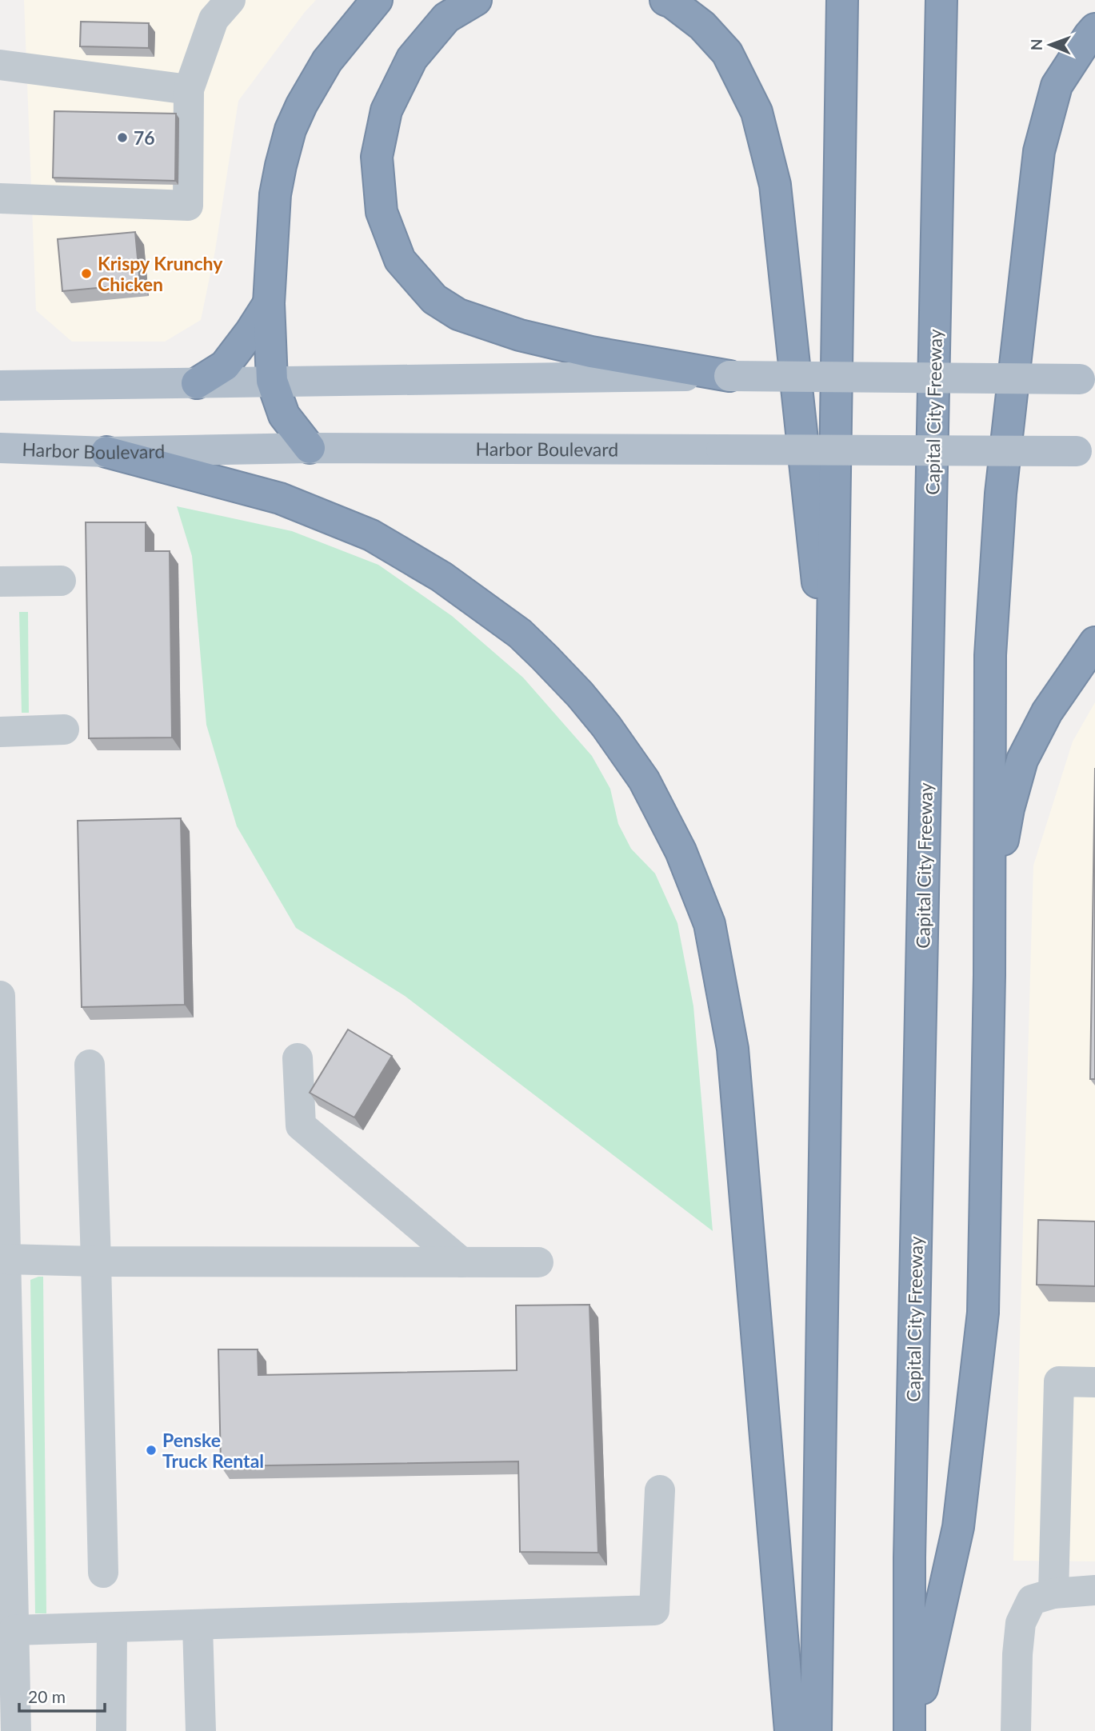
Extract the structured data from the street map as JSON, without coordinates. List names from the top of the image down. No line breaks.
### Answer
{"streets":{"highway":["Capital City Freeway"],"main road":["Harbor Boulevard"]},"places":["76","Krispy Krunchy Chicken","Penske Truck Rental"],"scale_bar":"20 m","north":"left"}
